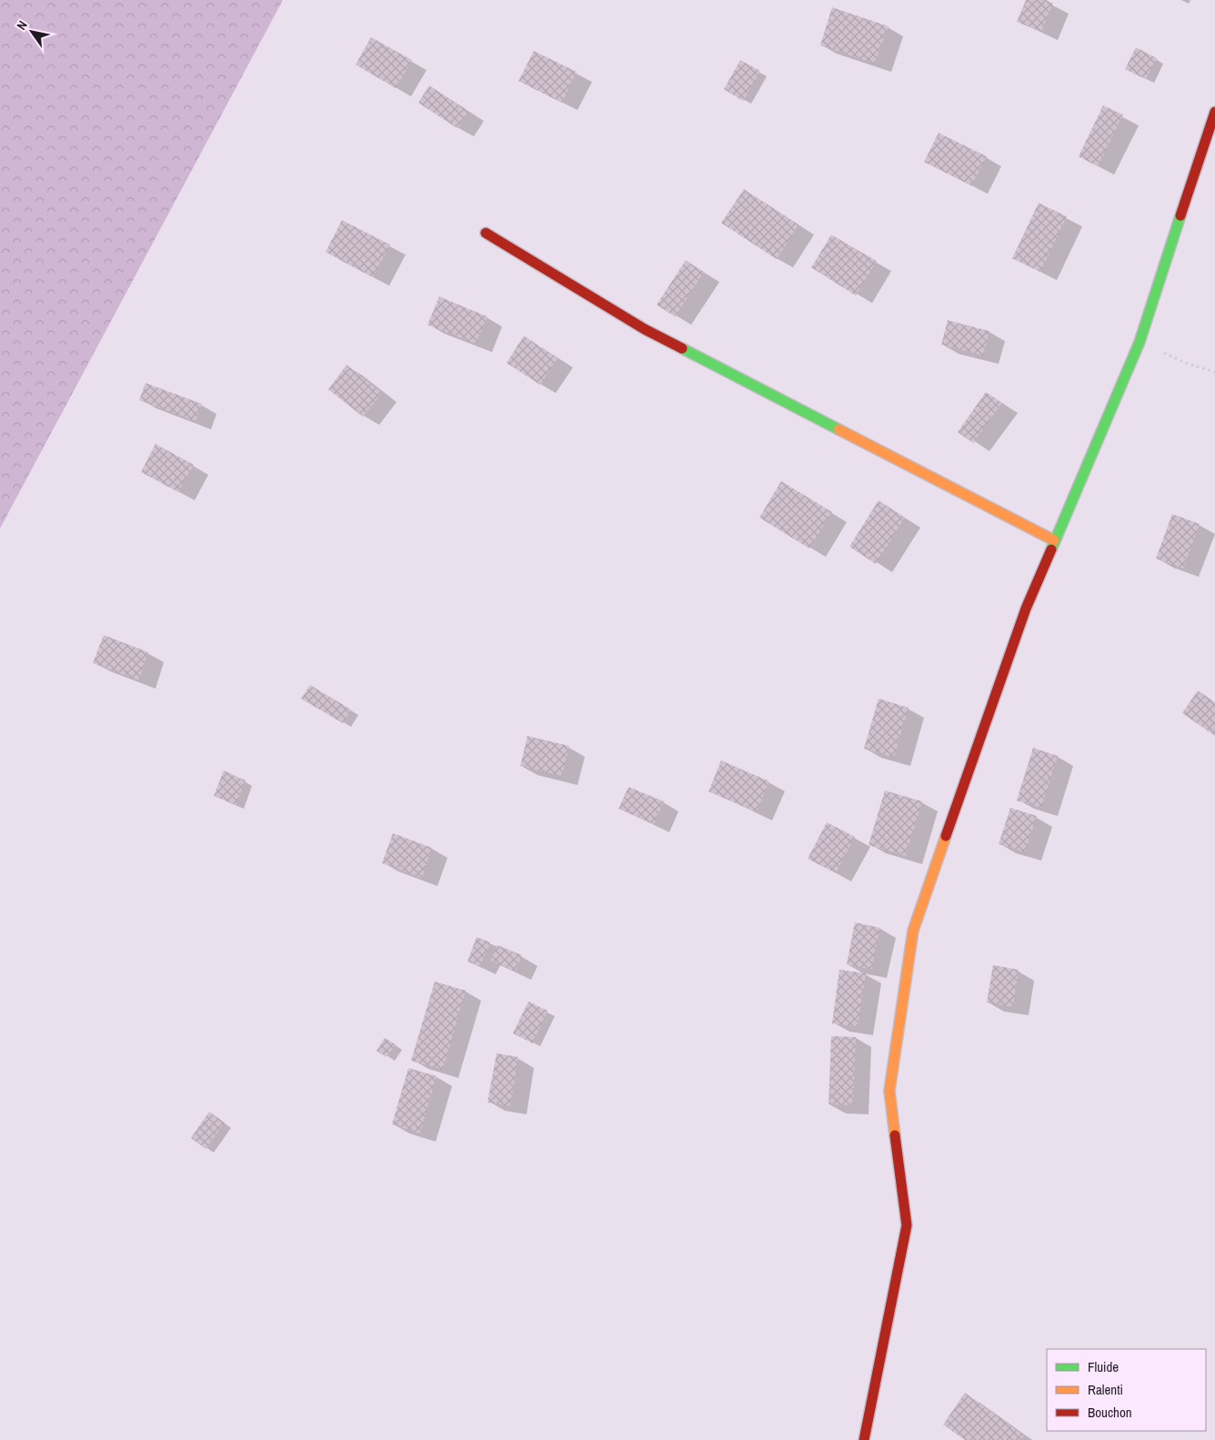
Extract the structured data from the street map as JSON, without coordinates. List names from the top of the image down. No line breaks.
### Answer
{"legend":["Fluide","Ralenti","Bouchon"],"north":"top left"}
